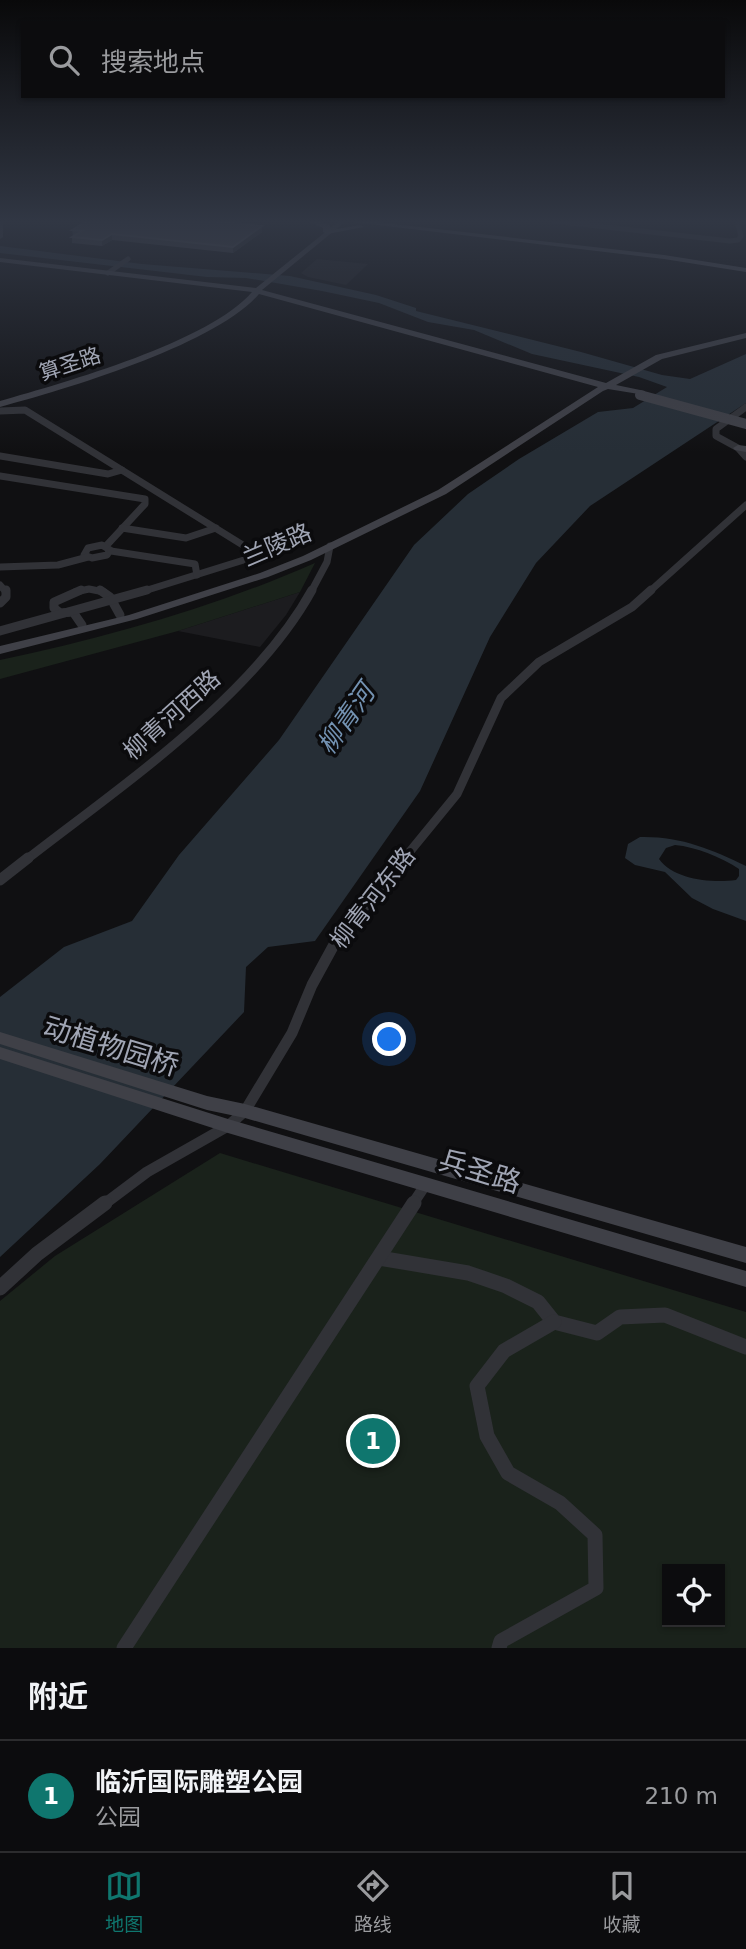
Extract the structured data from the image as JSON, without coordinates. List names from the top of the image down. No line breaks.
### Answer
{"streets":{"main road":["算圣路","兰陵路","动植物园桥","兵圣路"],"street":["柳青河西路","柳青河东路"]},"crossings":[["兰陵路","柳青河西路"],["柳青河东路","兵圣路"],["动植物园桥","兵圣路"]],"water":["柳青河"],"page":{"search":"搜索地点","pins":"1","heading":"附近","list":[{"mark":"1","name":"临沂国际雕塑公园","note":"公园","value":"210 m"}],"nav":["地图","路线","收藏"]}}
